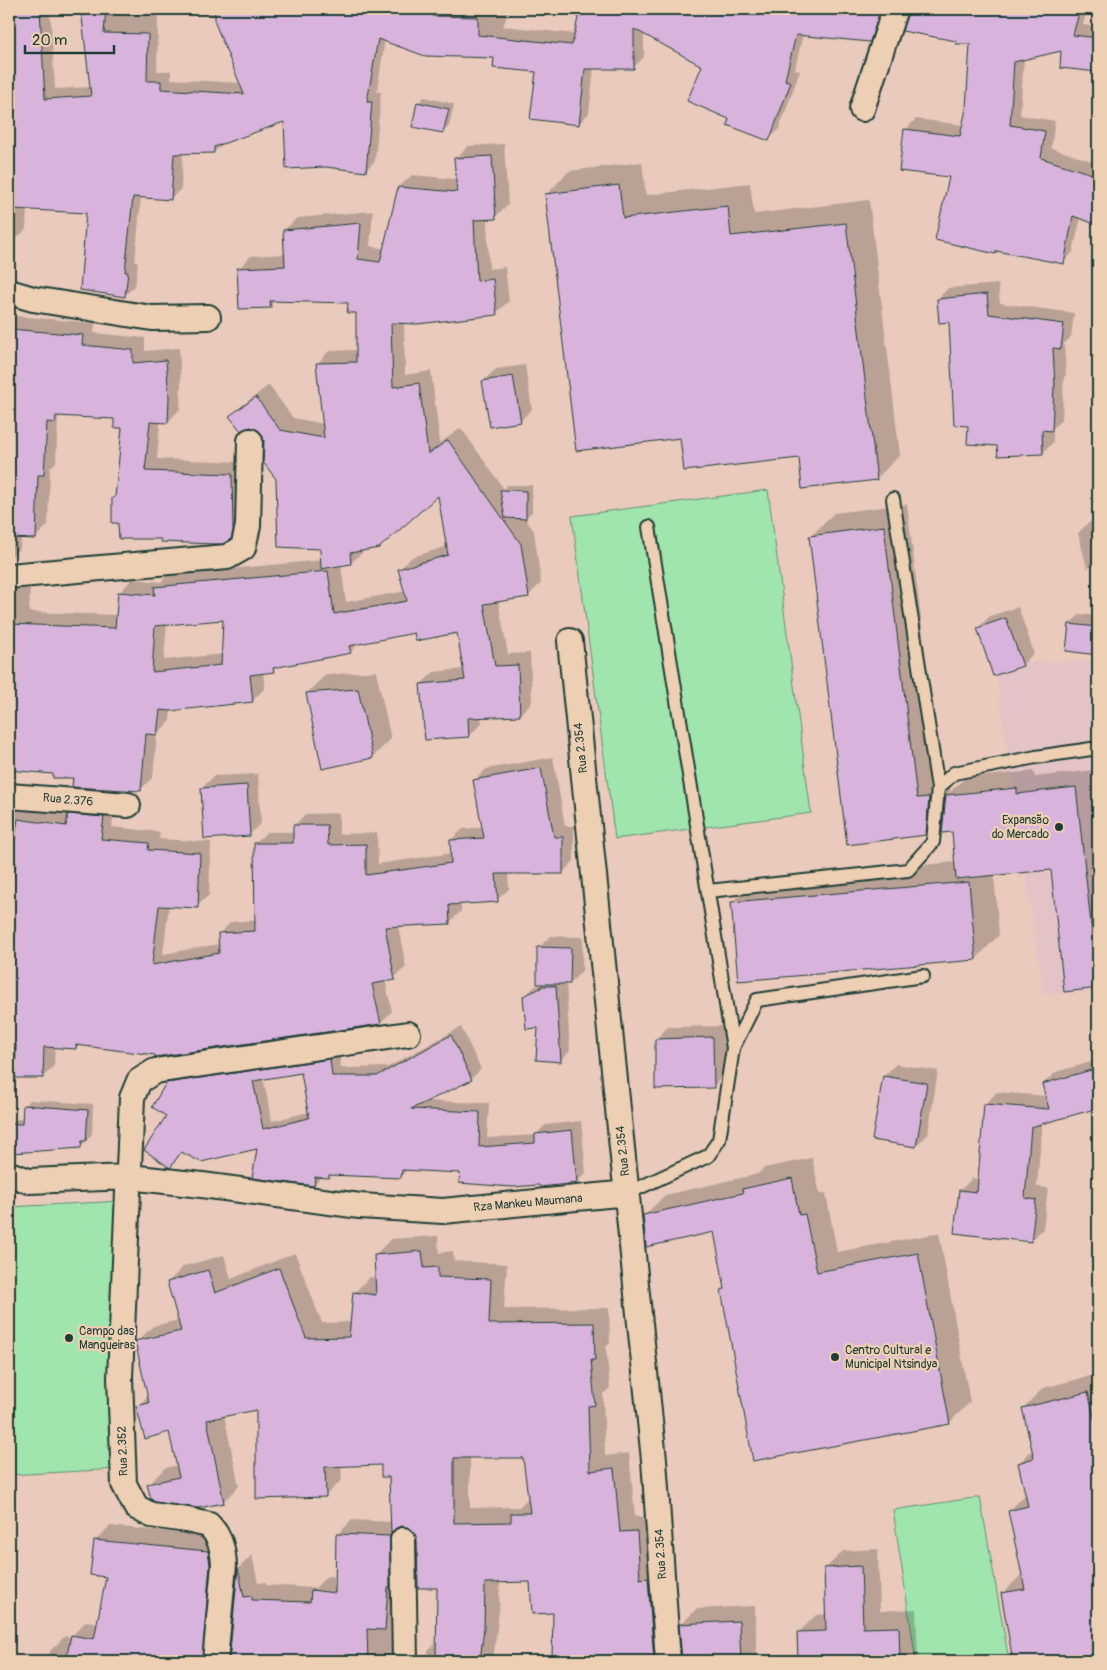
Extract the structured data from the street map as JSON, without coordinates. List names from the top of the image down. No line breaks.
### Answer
{"streets":{"street":["Rua 2.354","Rua 2.376","Rza Mankeu Maumana","Rua 2.352"]},"crossings":[["Rua 2.354","Rza Mankeu Maumana"],["Rza Mankeu Maumana","Rua 2.352"]],"places":["Expansão do Mercado","Campo das Mangueiras","Centro Cultural e Municipal Ntsindya"],"scale_bar":"20 m"}
